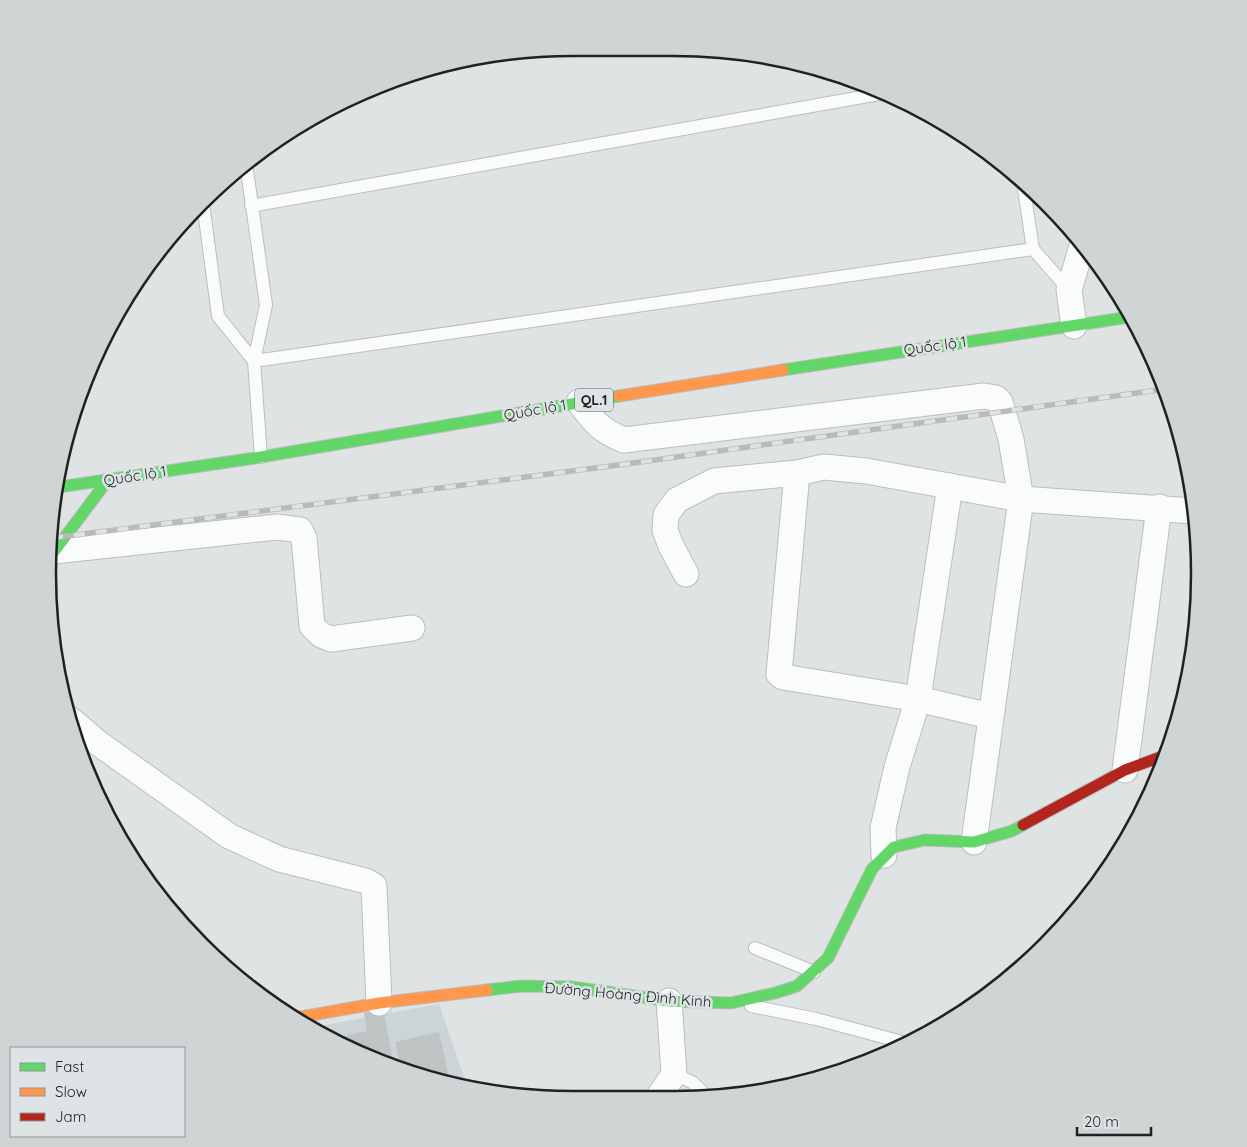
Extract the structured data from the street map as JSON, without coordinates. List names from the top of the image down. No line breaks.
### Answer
{"streets":{"main road":["Quốc lộ 1","QL.1","Đường Hoàng Đình Kinh"]},"legend":["Fast","Slow","Jam"],"scale_bar":"20 m"}
